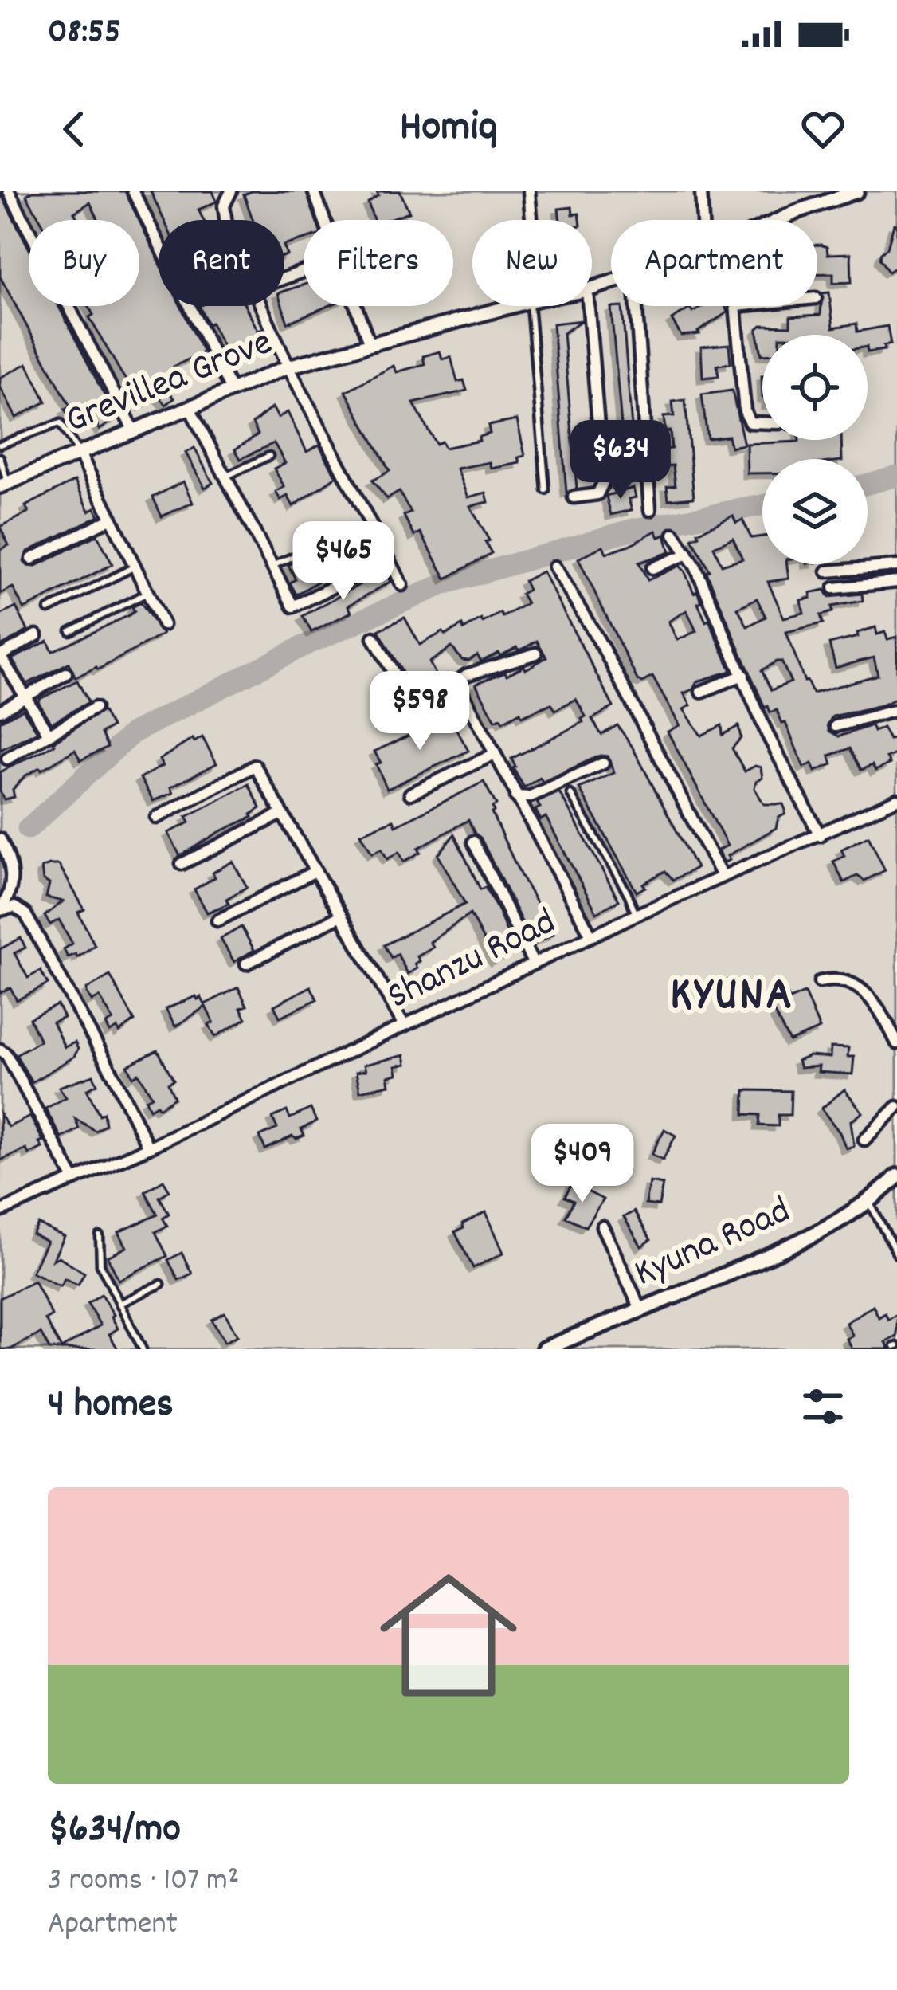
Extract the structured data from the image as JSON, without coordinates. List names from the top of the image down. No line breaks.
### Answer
{"streets":{"main road":["Kyuna Road"],"street":["Grevillea Grove","Shanzu Road"]},"districts":["KYUNA"],"page":{"status":"08:55","header":"Homiq","chip":["Buy","Rent","Filters","New","Apartment"],"price":["$634","$465","$598","$409"],"heading":"4 homes","list":[{"name":"$634/mo","note":"3 rooms · 107 m² · Apartment"}]}}
